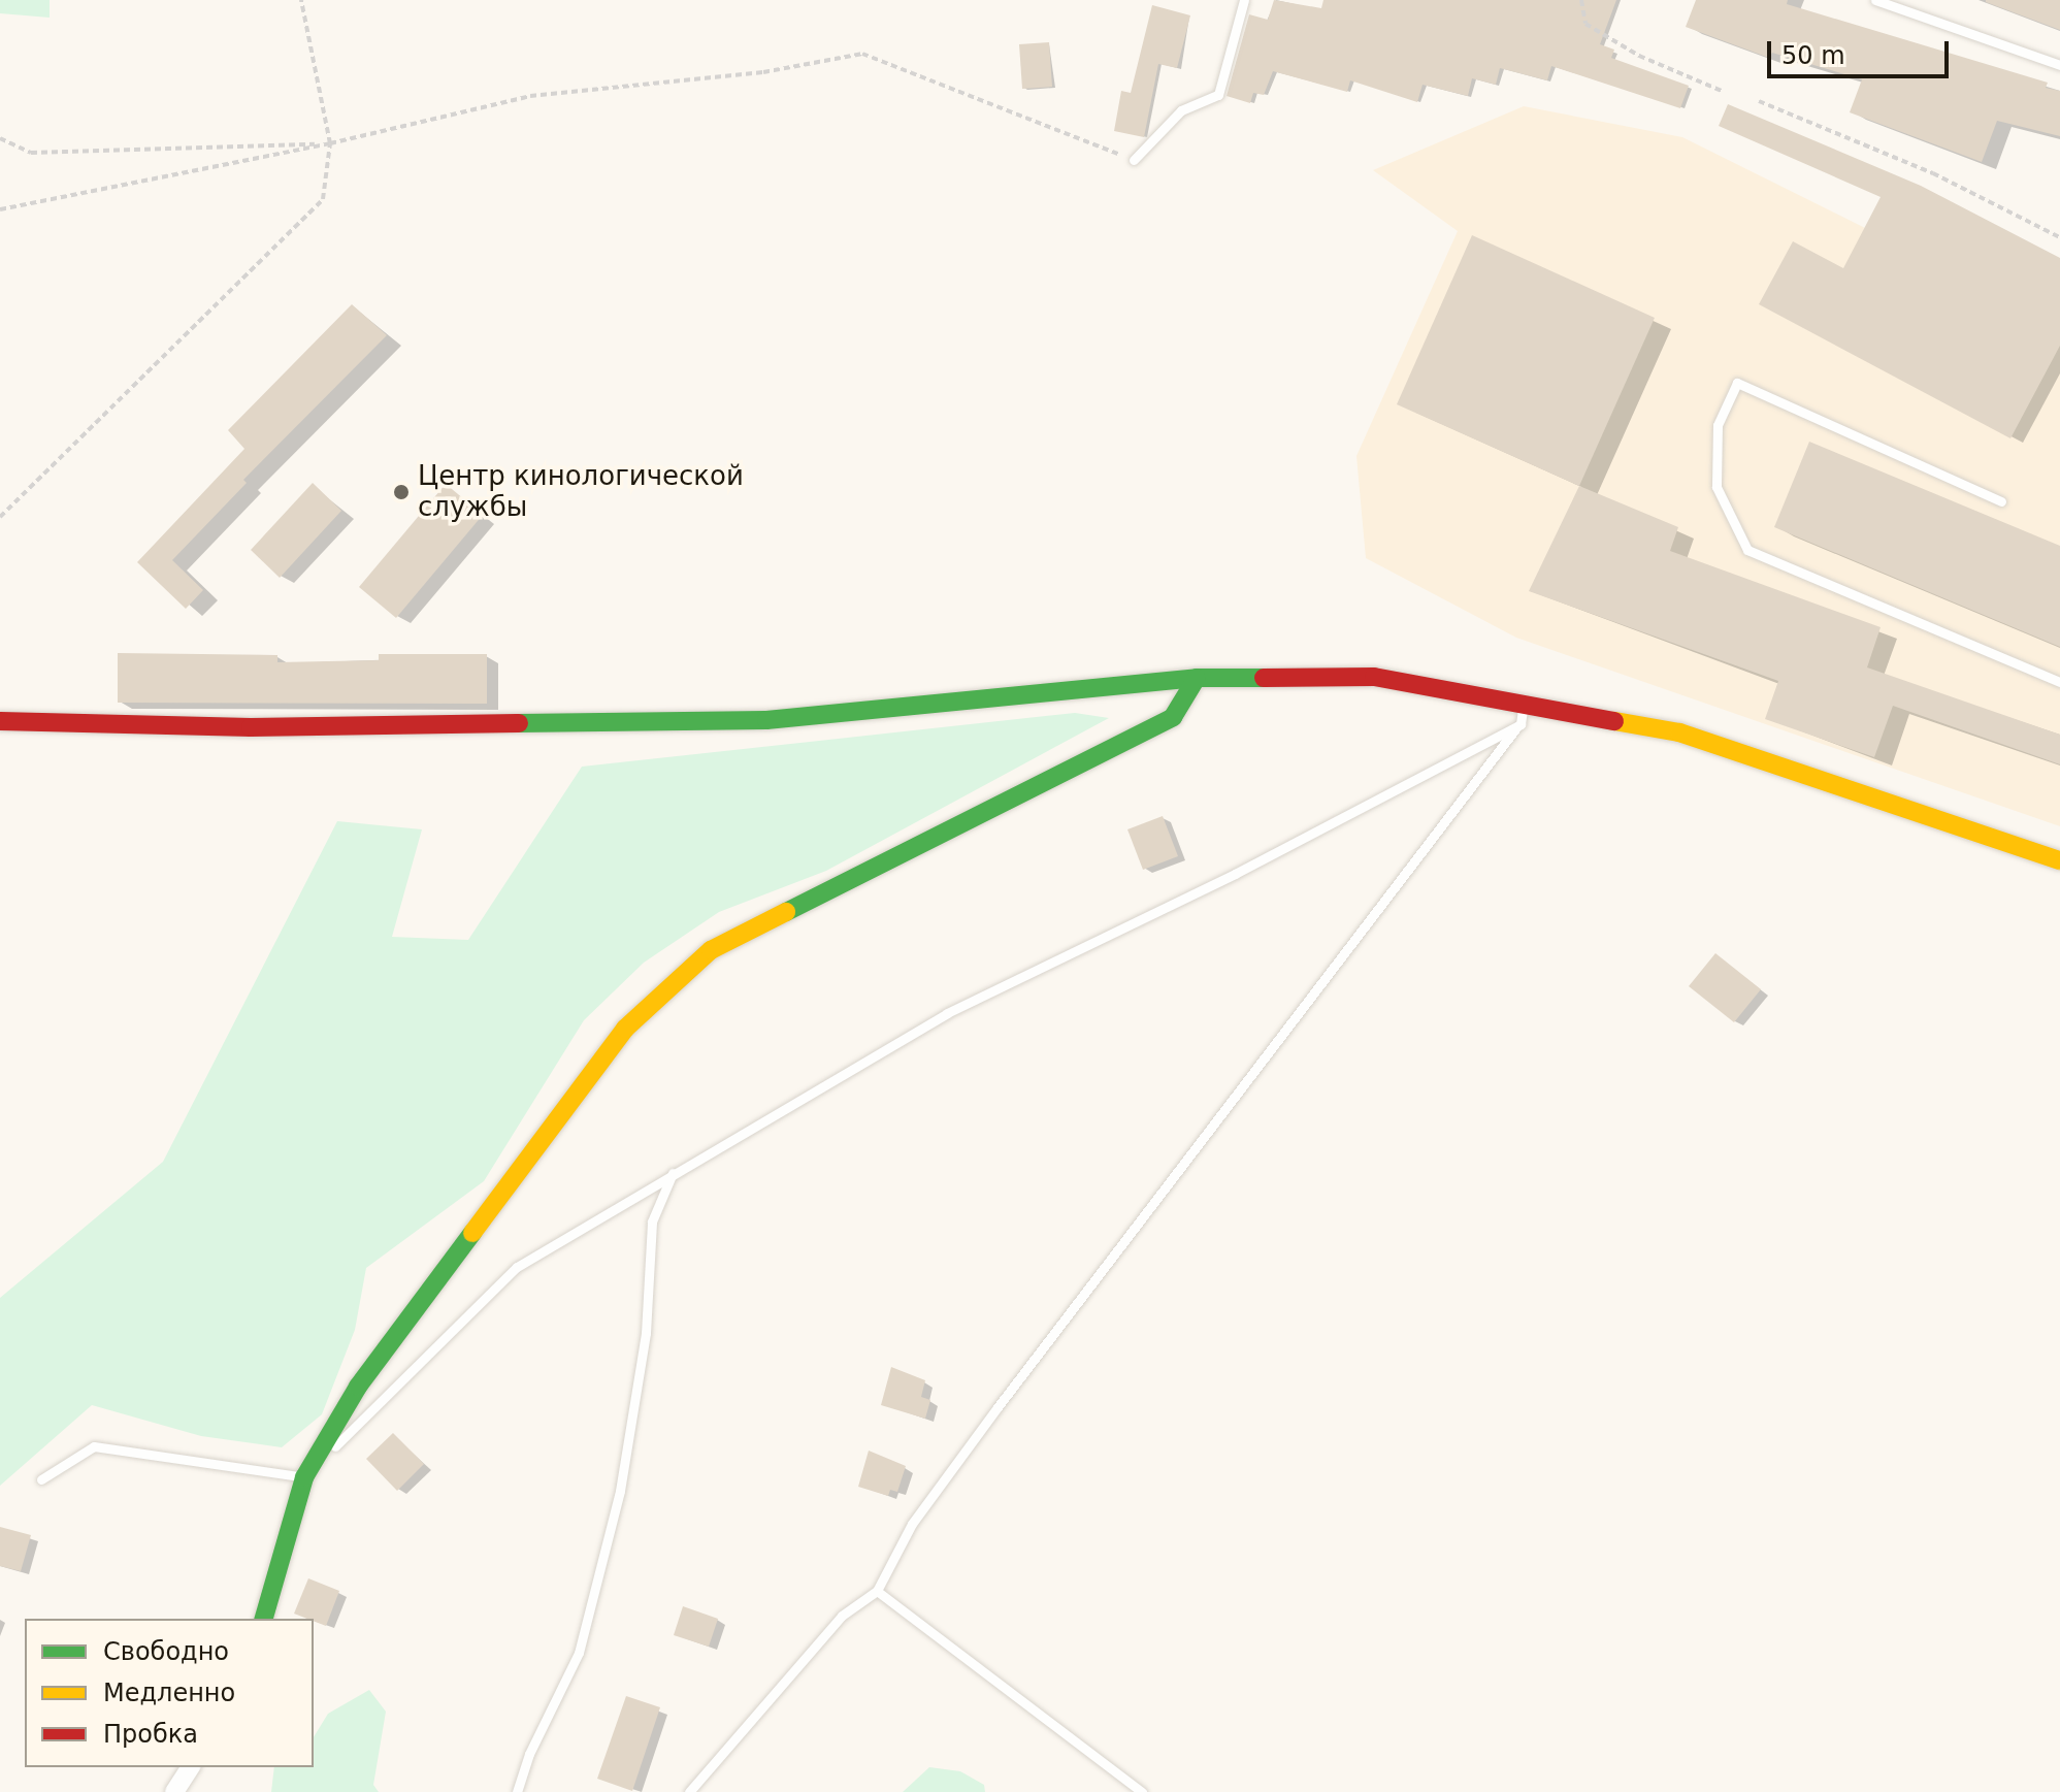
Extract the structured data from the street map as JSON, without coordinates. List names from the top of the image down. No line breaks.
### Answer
{"places":["Центр кинологической службы"],"legend":["Свободно","Медленно","Пробка"],"scale_bar":"50 m"}
